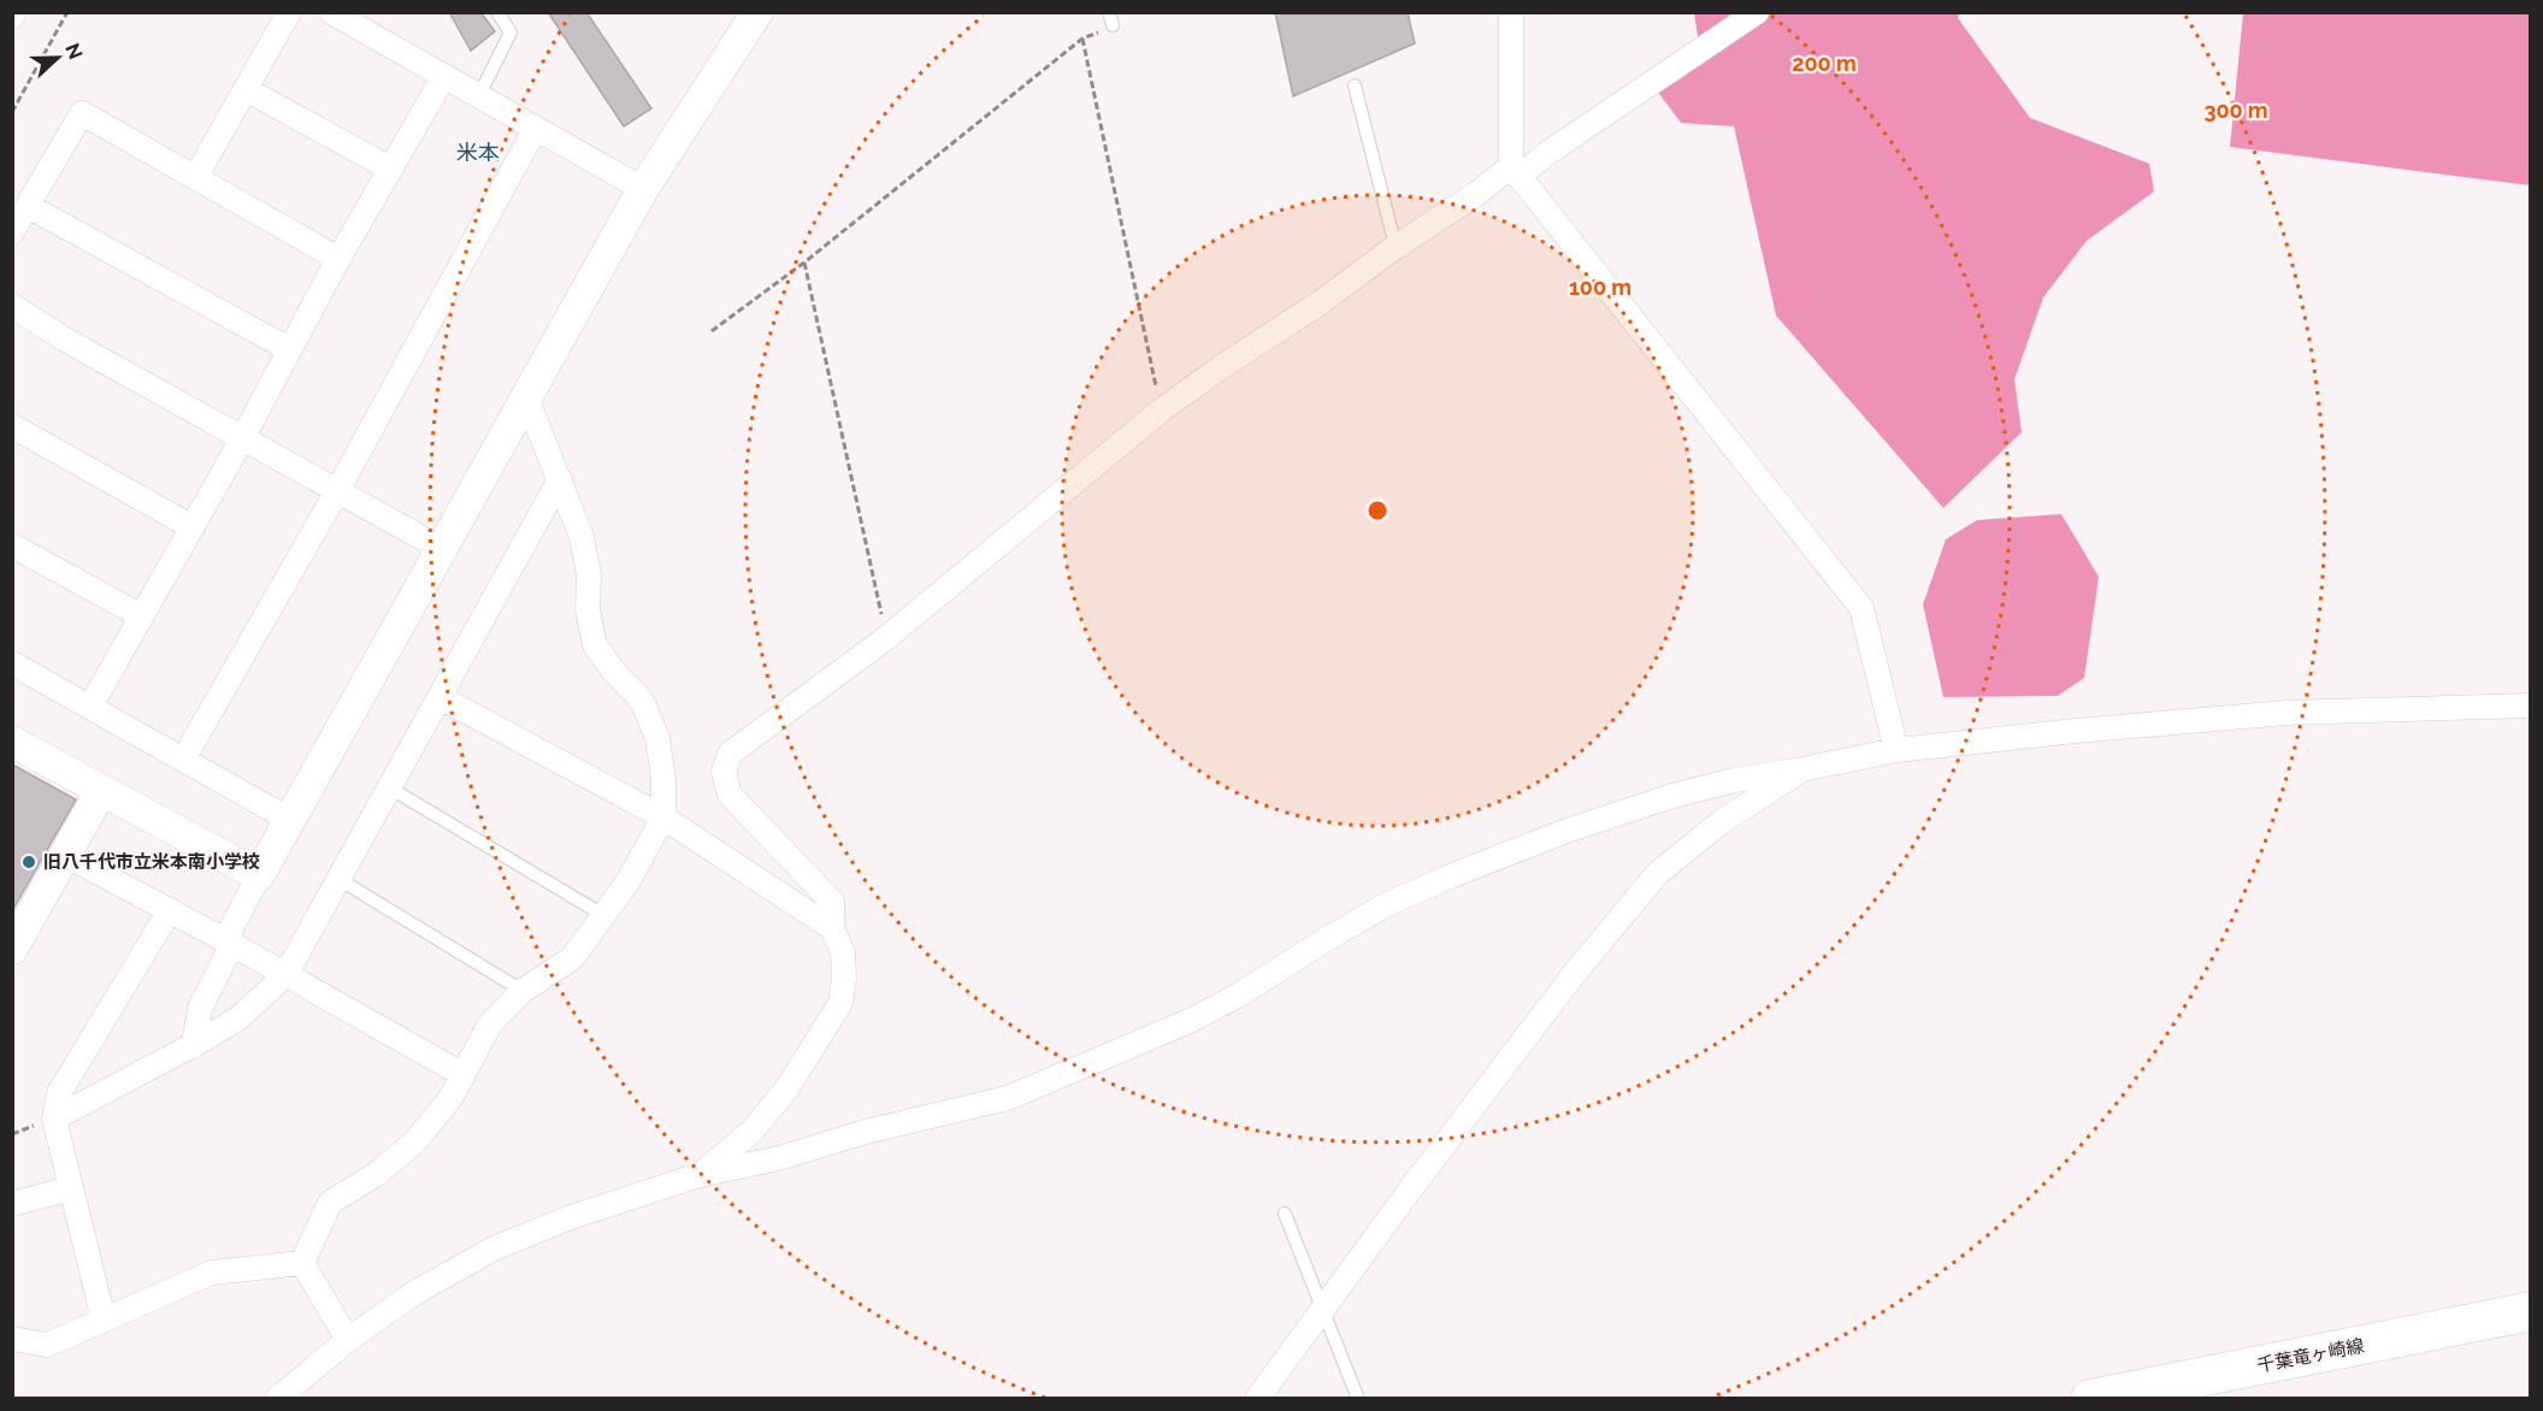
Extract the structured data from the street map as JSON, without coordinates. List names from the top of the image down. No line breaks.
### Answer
{"streets":{"main road":["千葉竜ヶ崎線"]},"districts":["米本"],"places":["旧八千代市立米本南小学校"],"north":"right","rings":["200 m","300 m","100 m"]}
